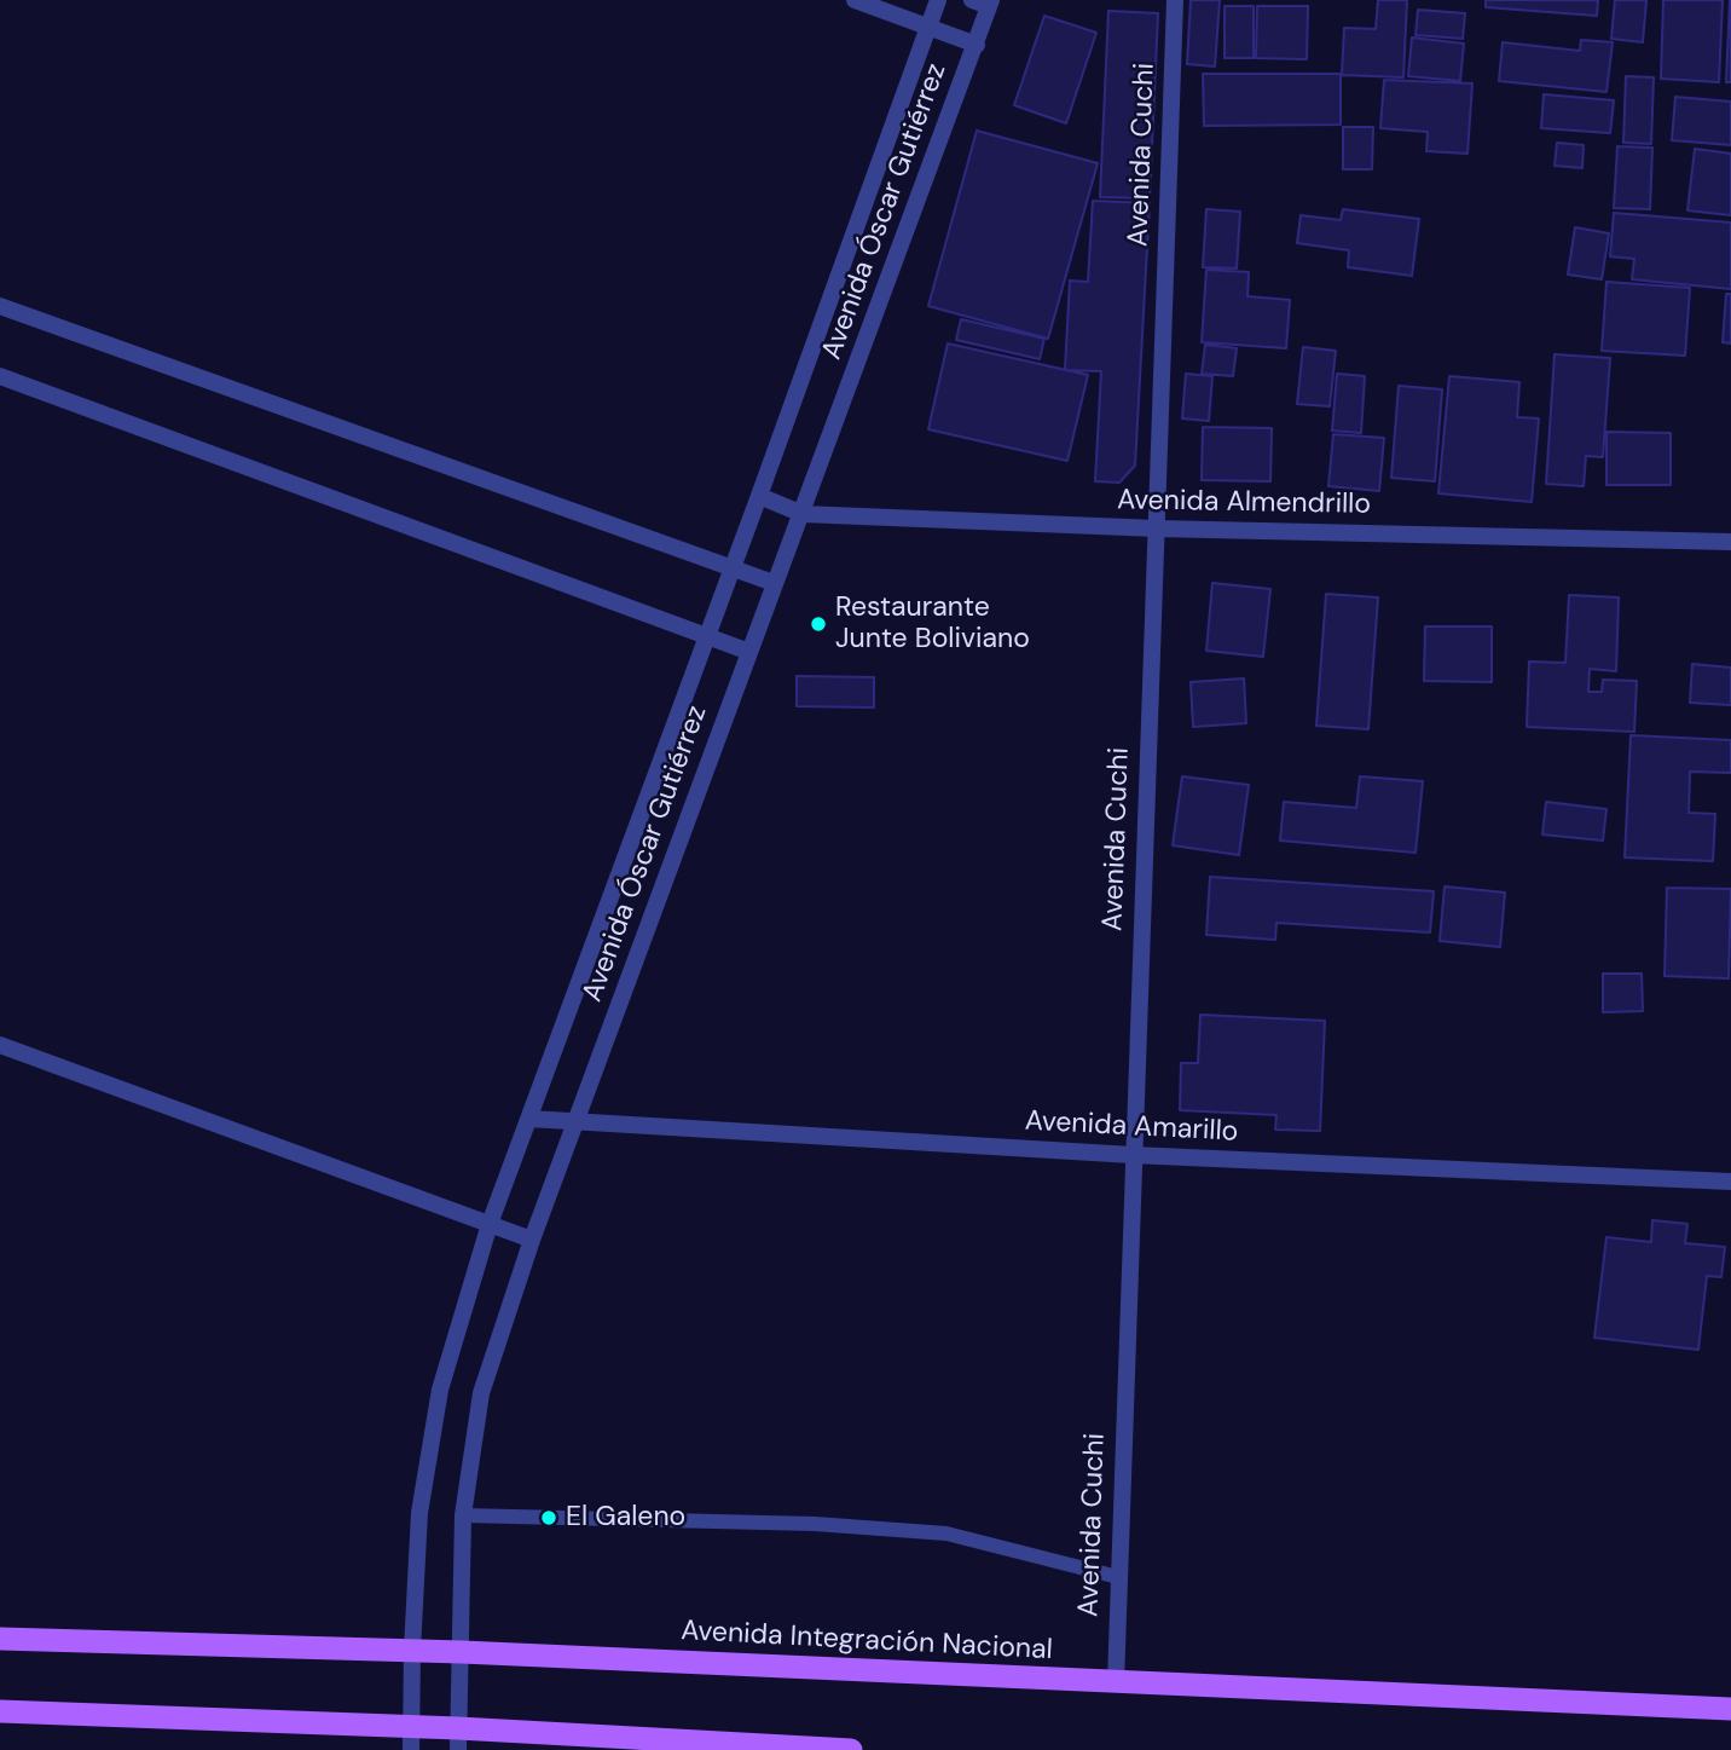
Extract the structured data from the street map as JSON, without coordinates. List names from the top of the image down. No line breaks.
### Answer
{"streets":{"main road":["Avenida Integración Nacional"],"street":["Avenida Cuchi","Avenida Óscar Gutiérrez","Avenida Almendrillo","Avenida Amarillo"]},"crossings":[["Avenida Cuchi","Avenida Almendrillo"],["Avenida Cuchi","Avenida Amarillo"],["Avenida Cuchi","Avenida Integración Nacional"],["Avenida Óscar Gutiérrez","Avenida Almendrillo"],["Avenida Óscar Gutiérrez","Avenida Amarillo"],["Avenida Óscar Gutiérrez","Avenida Integración Nacional"]],"places":["Restaurante Junte Boliviano","El Galeno"]}
